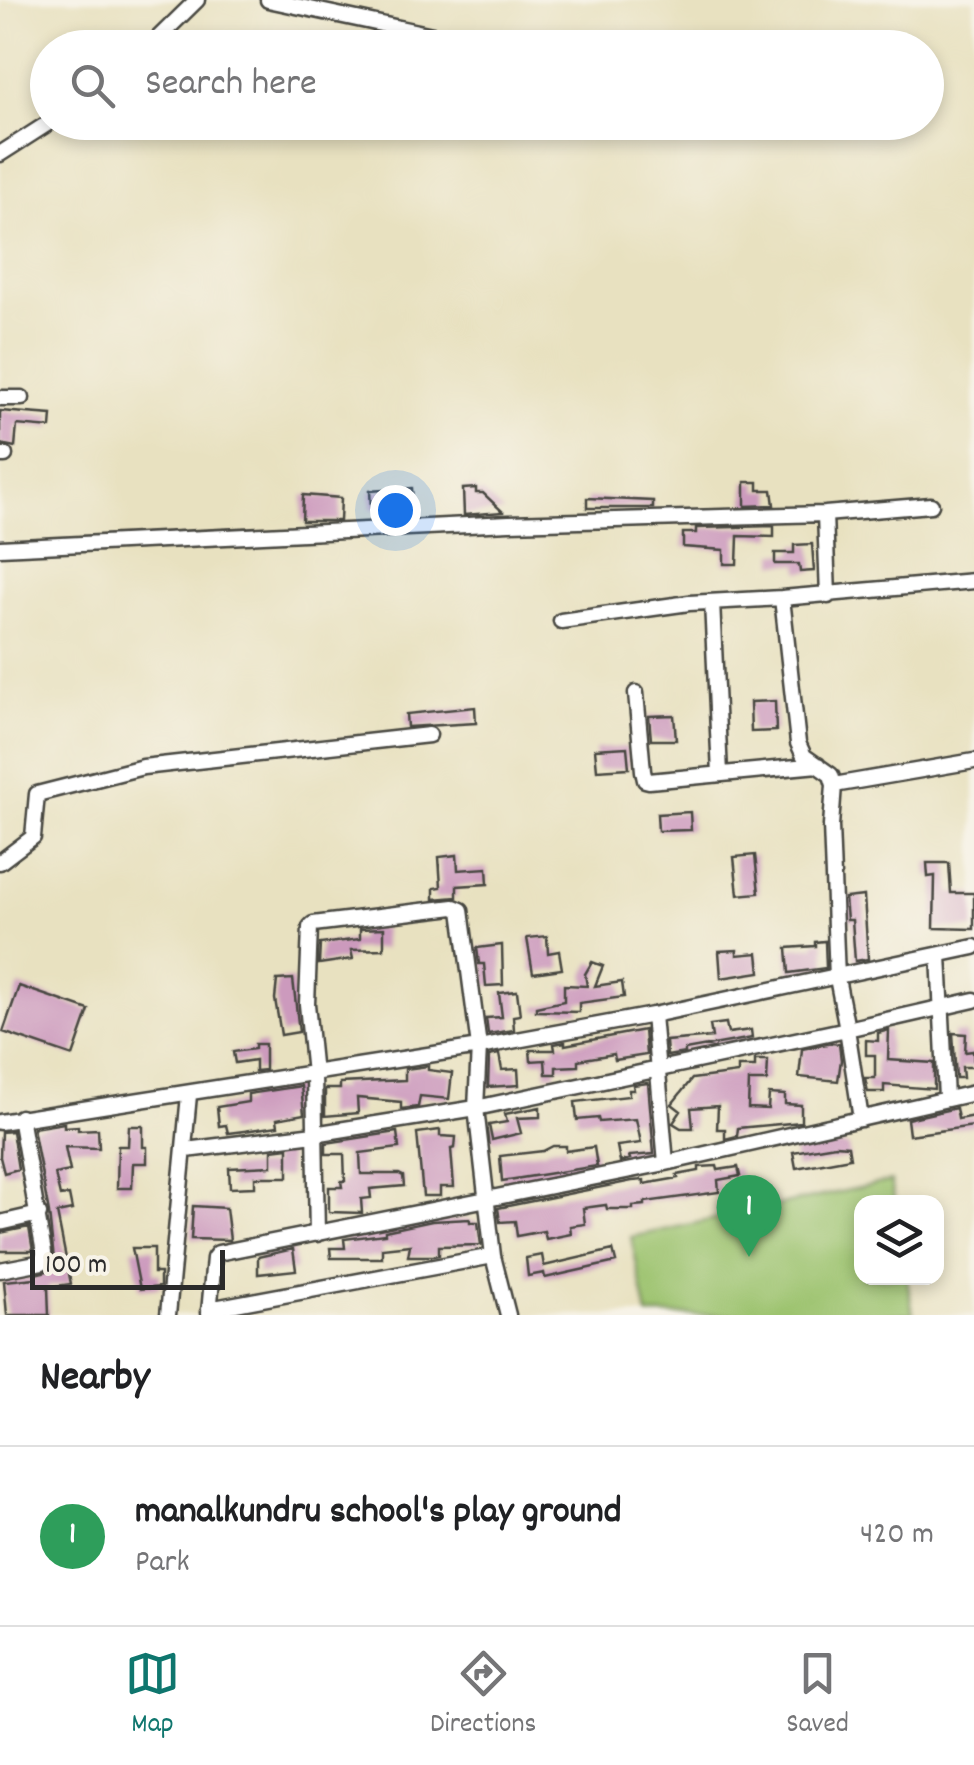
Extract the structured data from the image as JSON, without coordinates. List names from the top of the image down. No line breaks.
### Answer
{"scale_bar":"100 m","page":{"search":"Search here","pins":"1","scale":"100 m","heading":"Nearby","list":[{"mark":"1","name":"manalkundru school's play ground","note":"Park","value":"420 m"}],"nav":["Map","Directions","Saved"]}}
